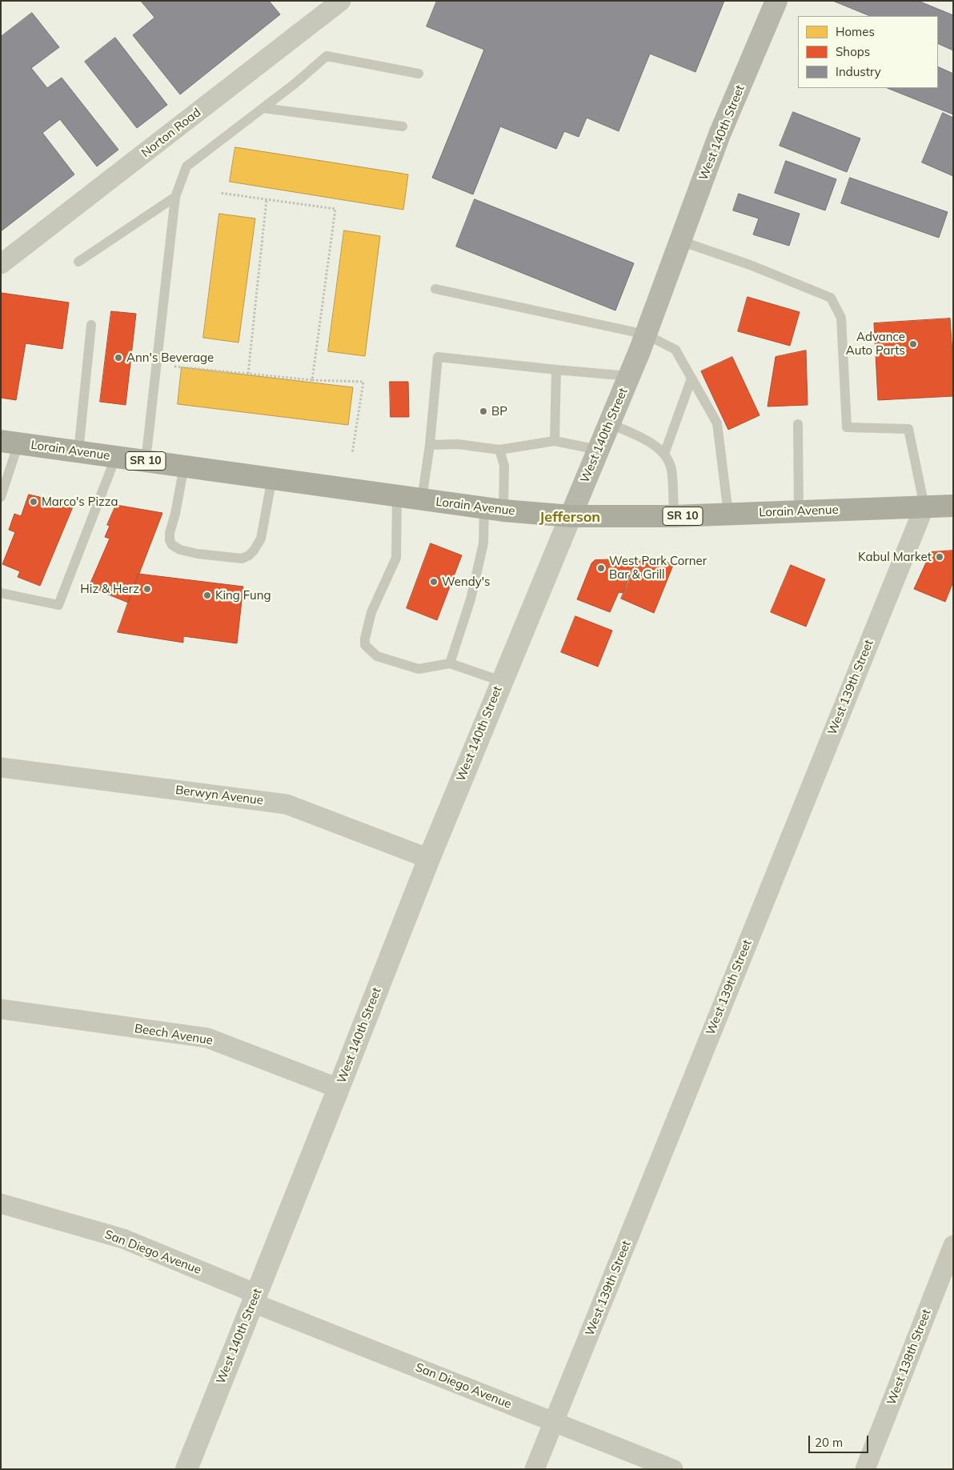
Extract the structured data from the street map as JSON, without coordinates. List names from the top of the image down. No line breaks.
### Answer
{"streets":{"main road":["West 140th Street","Lorain Avenue","SR 10"],"street":["Norton Road","West 139th Street","Berwyn Avenue","Beech Avenue","San Diego Avenue","West 138th Street"]},"crossings":[["West 140th Street","Lorain Avenue"],["West 140th Street","Berwyn Avenue"],["West 140th Street","Beech Avenue"],["West 140th Street","San Diego Avenue"],["Lorain Avenue","West 139th Street"],["West 139th Street","San Diego Avenue"]],"districts":["Jefferson"],"places":["Advance Auto Parts","Ann's Beverage","BP","Marco's Pizza","Kabul Market","West Park Corner Bar & Grill","Wendy's","Hiz & Herz","King Fung"],"legend":["Homes","Shops","Industry"],"scale_bar":"20 m"}
